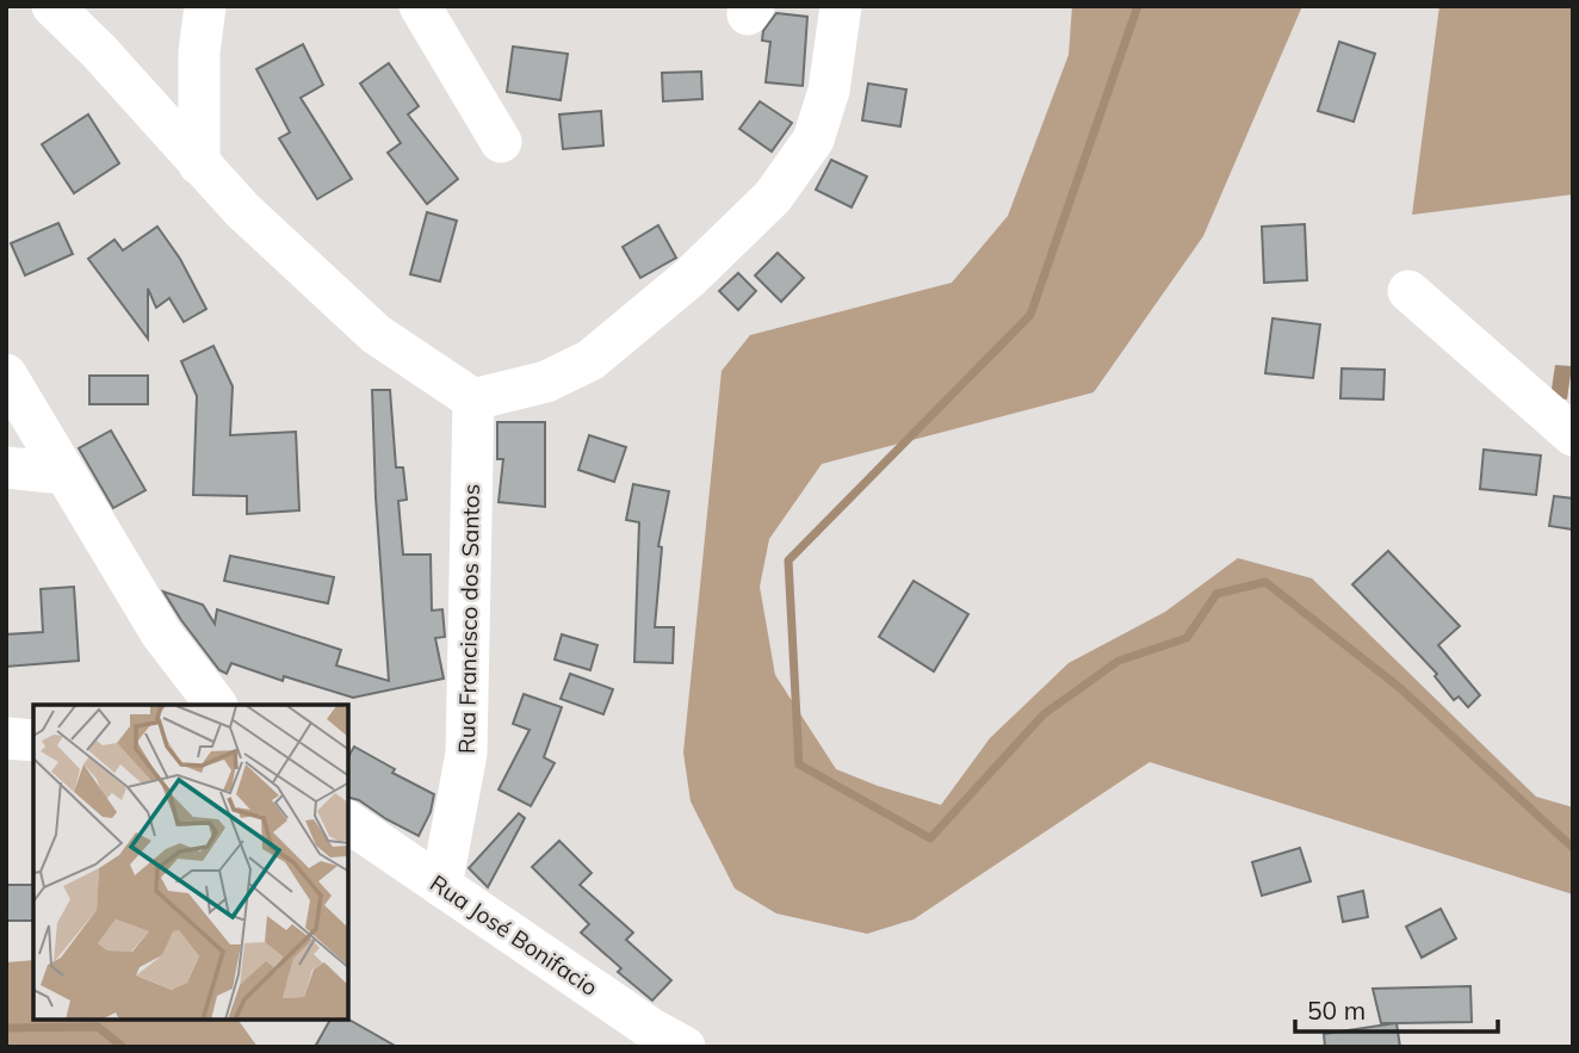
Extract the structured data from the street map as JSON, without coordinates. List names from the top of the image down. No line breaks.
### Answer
{"streets":{"street":["Rua Francisco dos Santos","Rua José Bonifacio"]},"crossings":[["Rua Francisco dos Santos","Rua José Bonifacio"]],"scale_bar":"50 m"}
